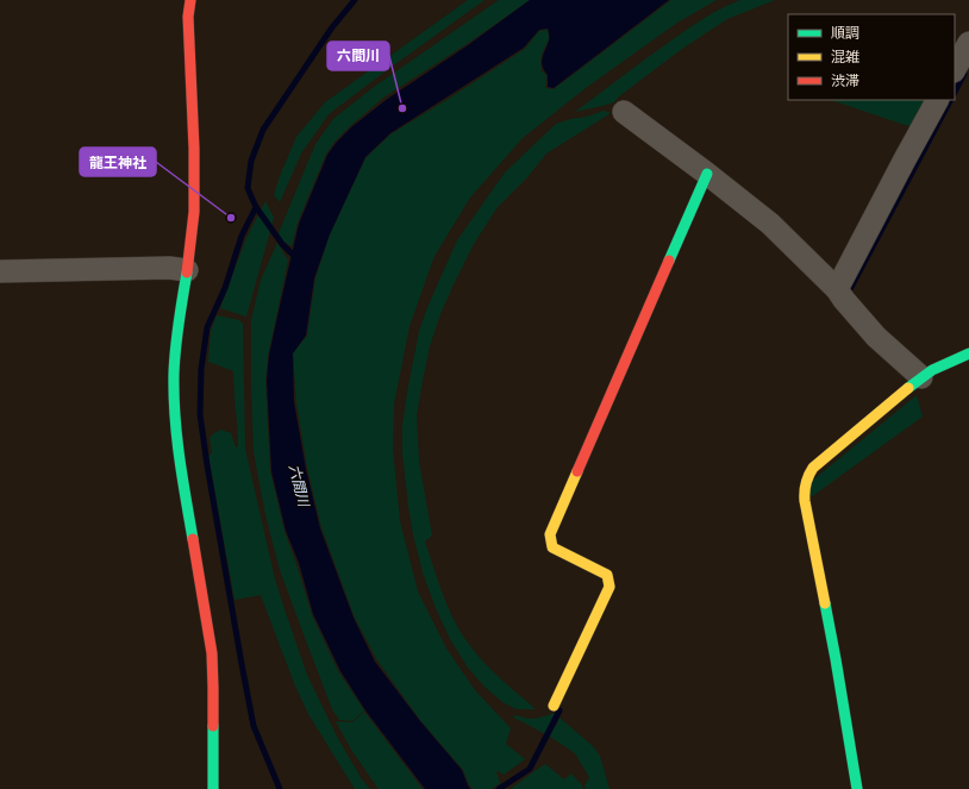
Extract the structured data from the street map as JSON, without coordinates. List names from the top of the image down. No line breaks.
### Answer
{"water":["六間川"],"places":["六間川","龍王神社"],"legend":["順調","混雑","渋滞"]}
